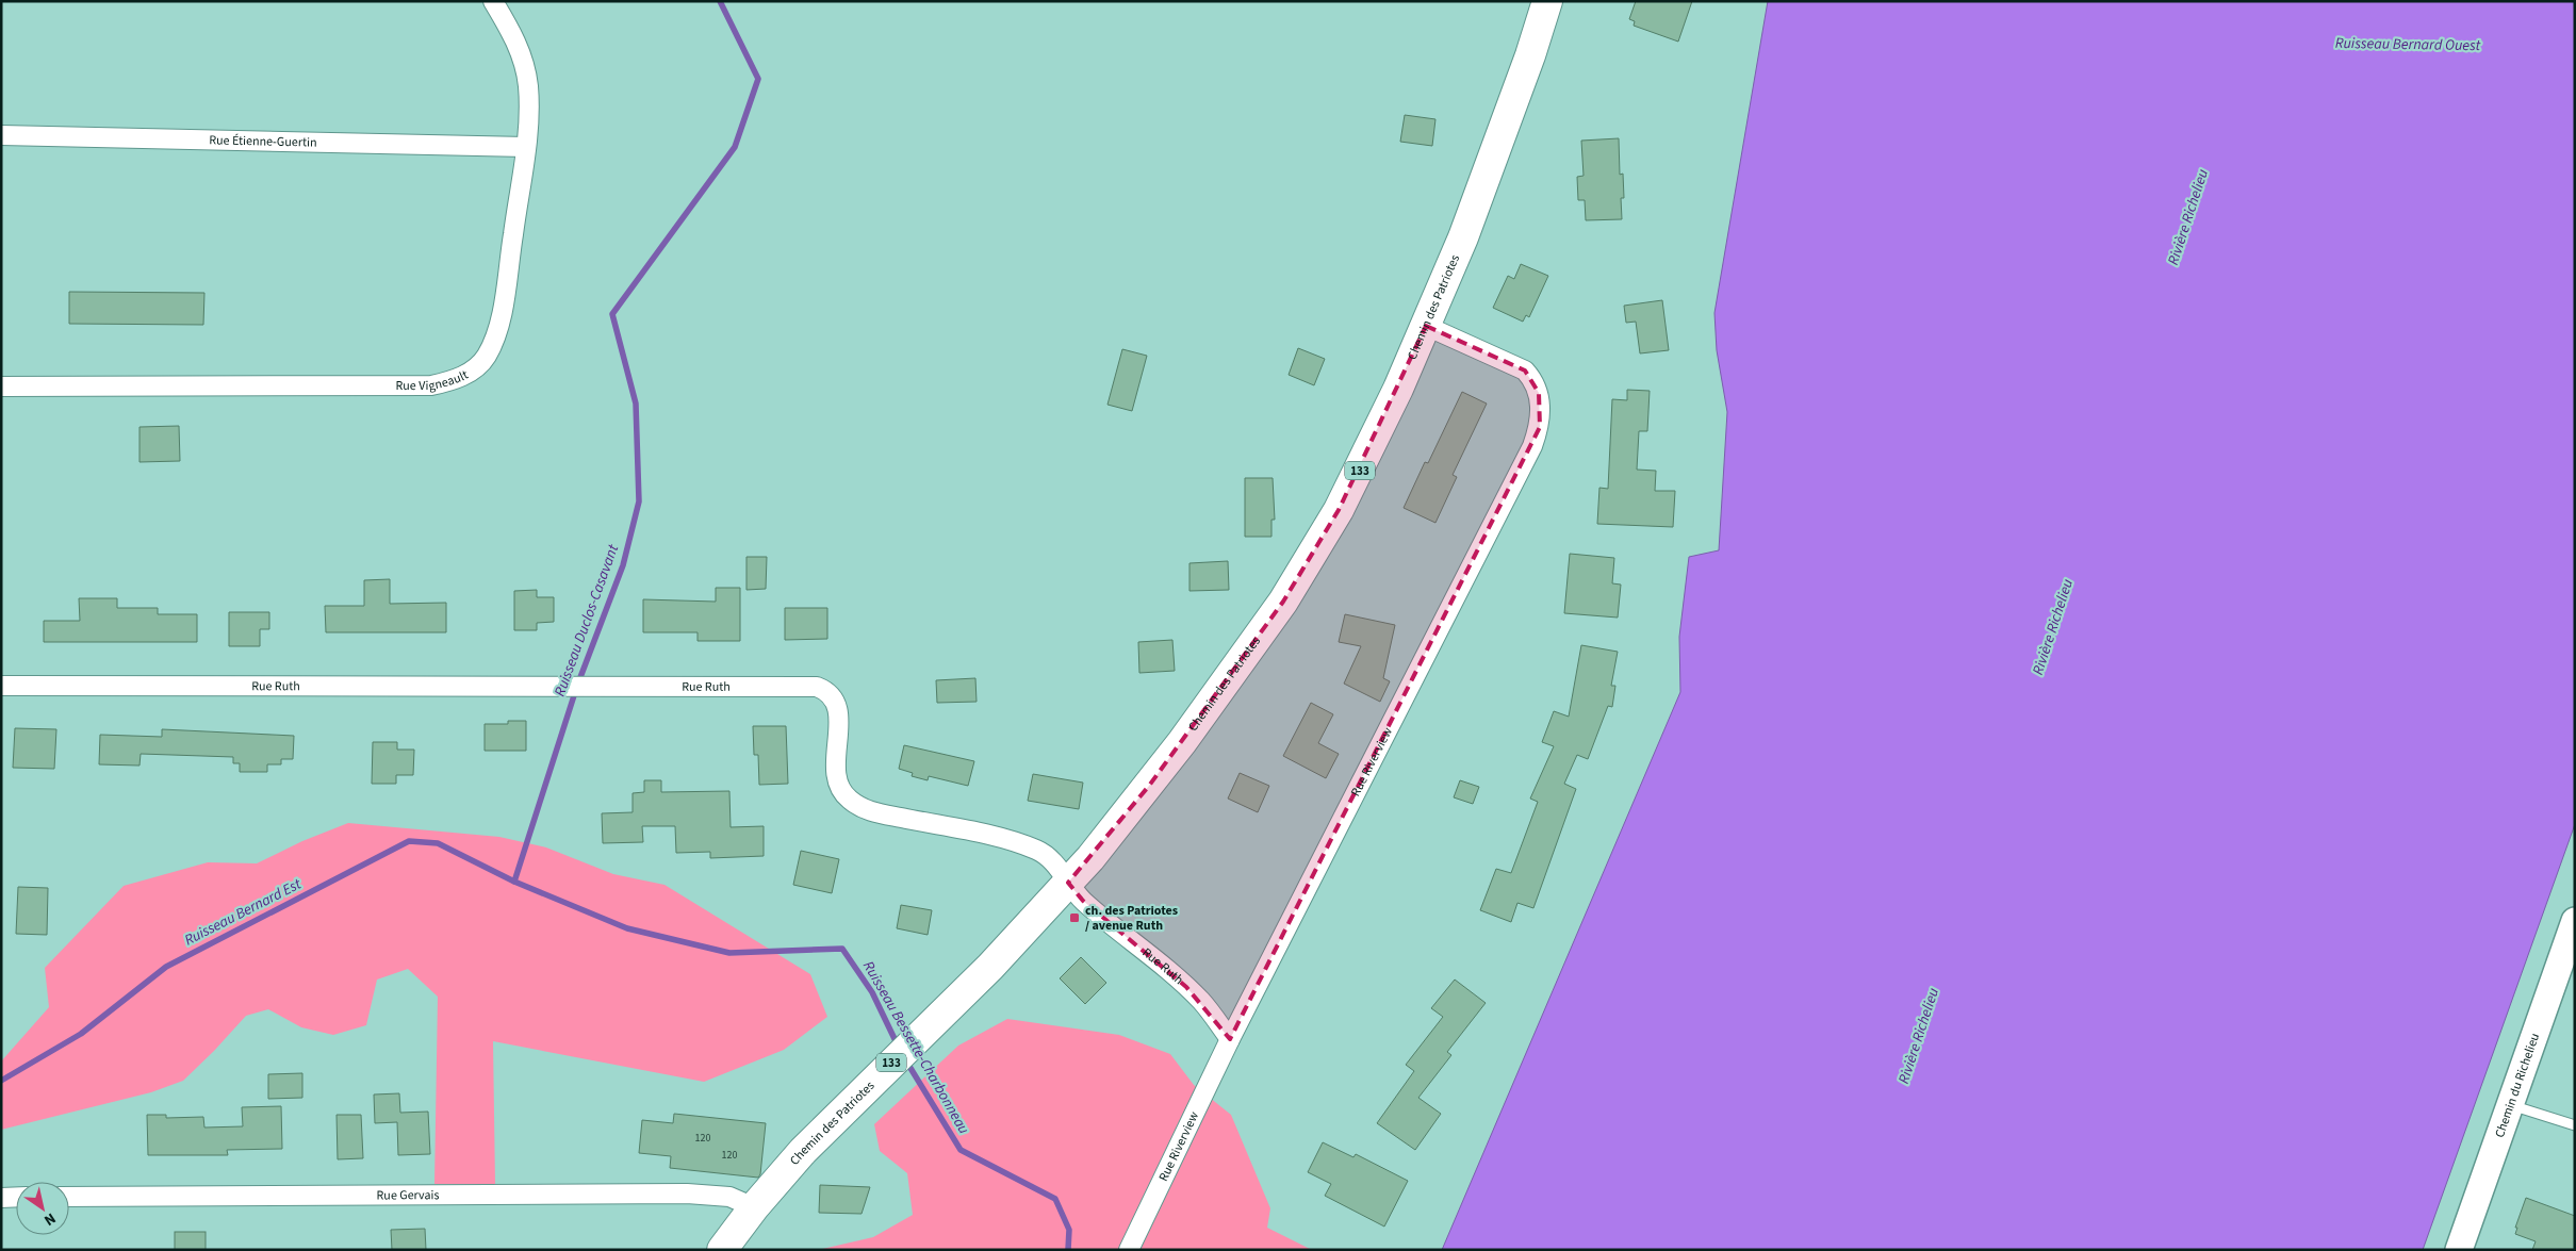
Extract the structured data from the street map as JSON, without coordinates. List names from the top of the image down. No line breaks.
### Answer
{"streets":{"main road":["Chemin des Patriotes","133","Chemin du Richelieu"],"street":["Rue Étienne-Guertin","Rue Vigneault","Rue Ruth","Rue Riverview","Rue Gervais"]},"crossings":[["Rue Étienne-Guertin","Rue Vigneault"],["Chemin des Patriotes","Rue Ruth"],["Chemin des Patriotes","Rue Riverview"],["Chemin des Patriotes","Rue Gervais"],["Rue Ruth","Rue Riverview"]],"water":["Ruisseau Bernard Ouest","Rivière Richelieu","Ruisseau Duclos-Casavant","Ruisseau Bernard Est","Ruisseau Bessette-Charbonneau"],"places":{"transit":["ch. des Patriotes / avenue Ruth"]},"house_numbers":["120","120"],"north":"bottom right"}
